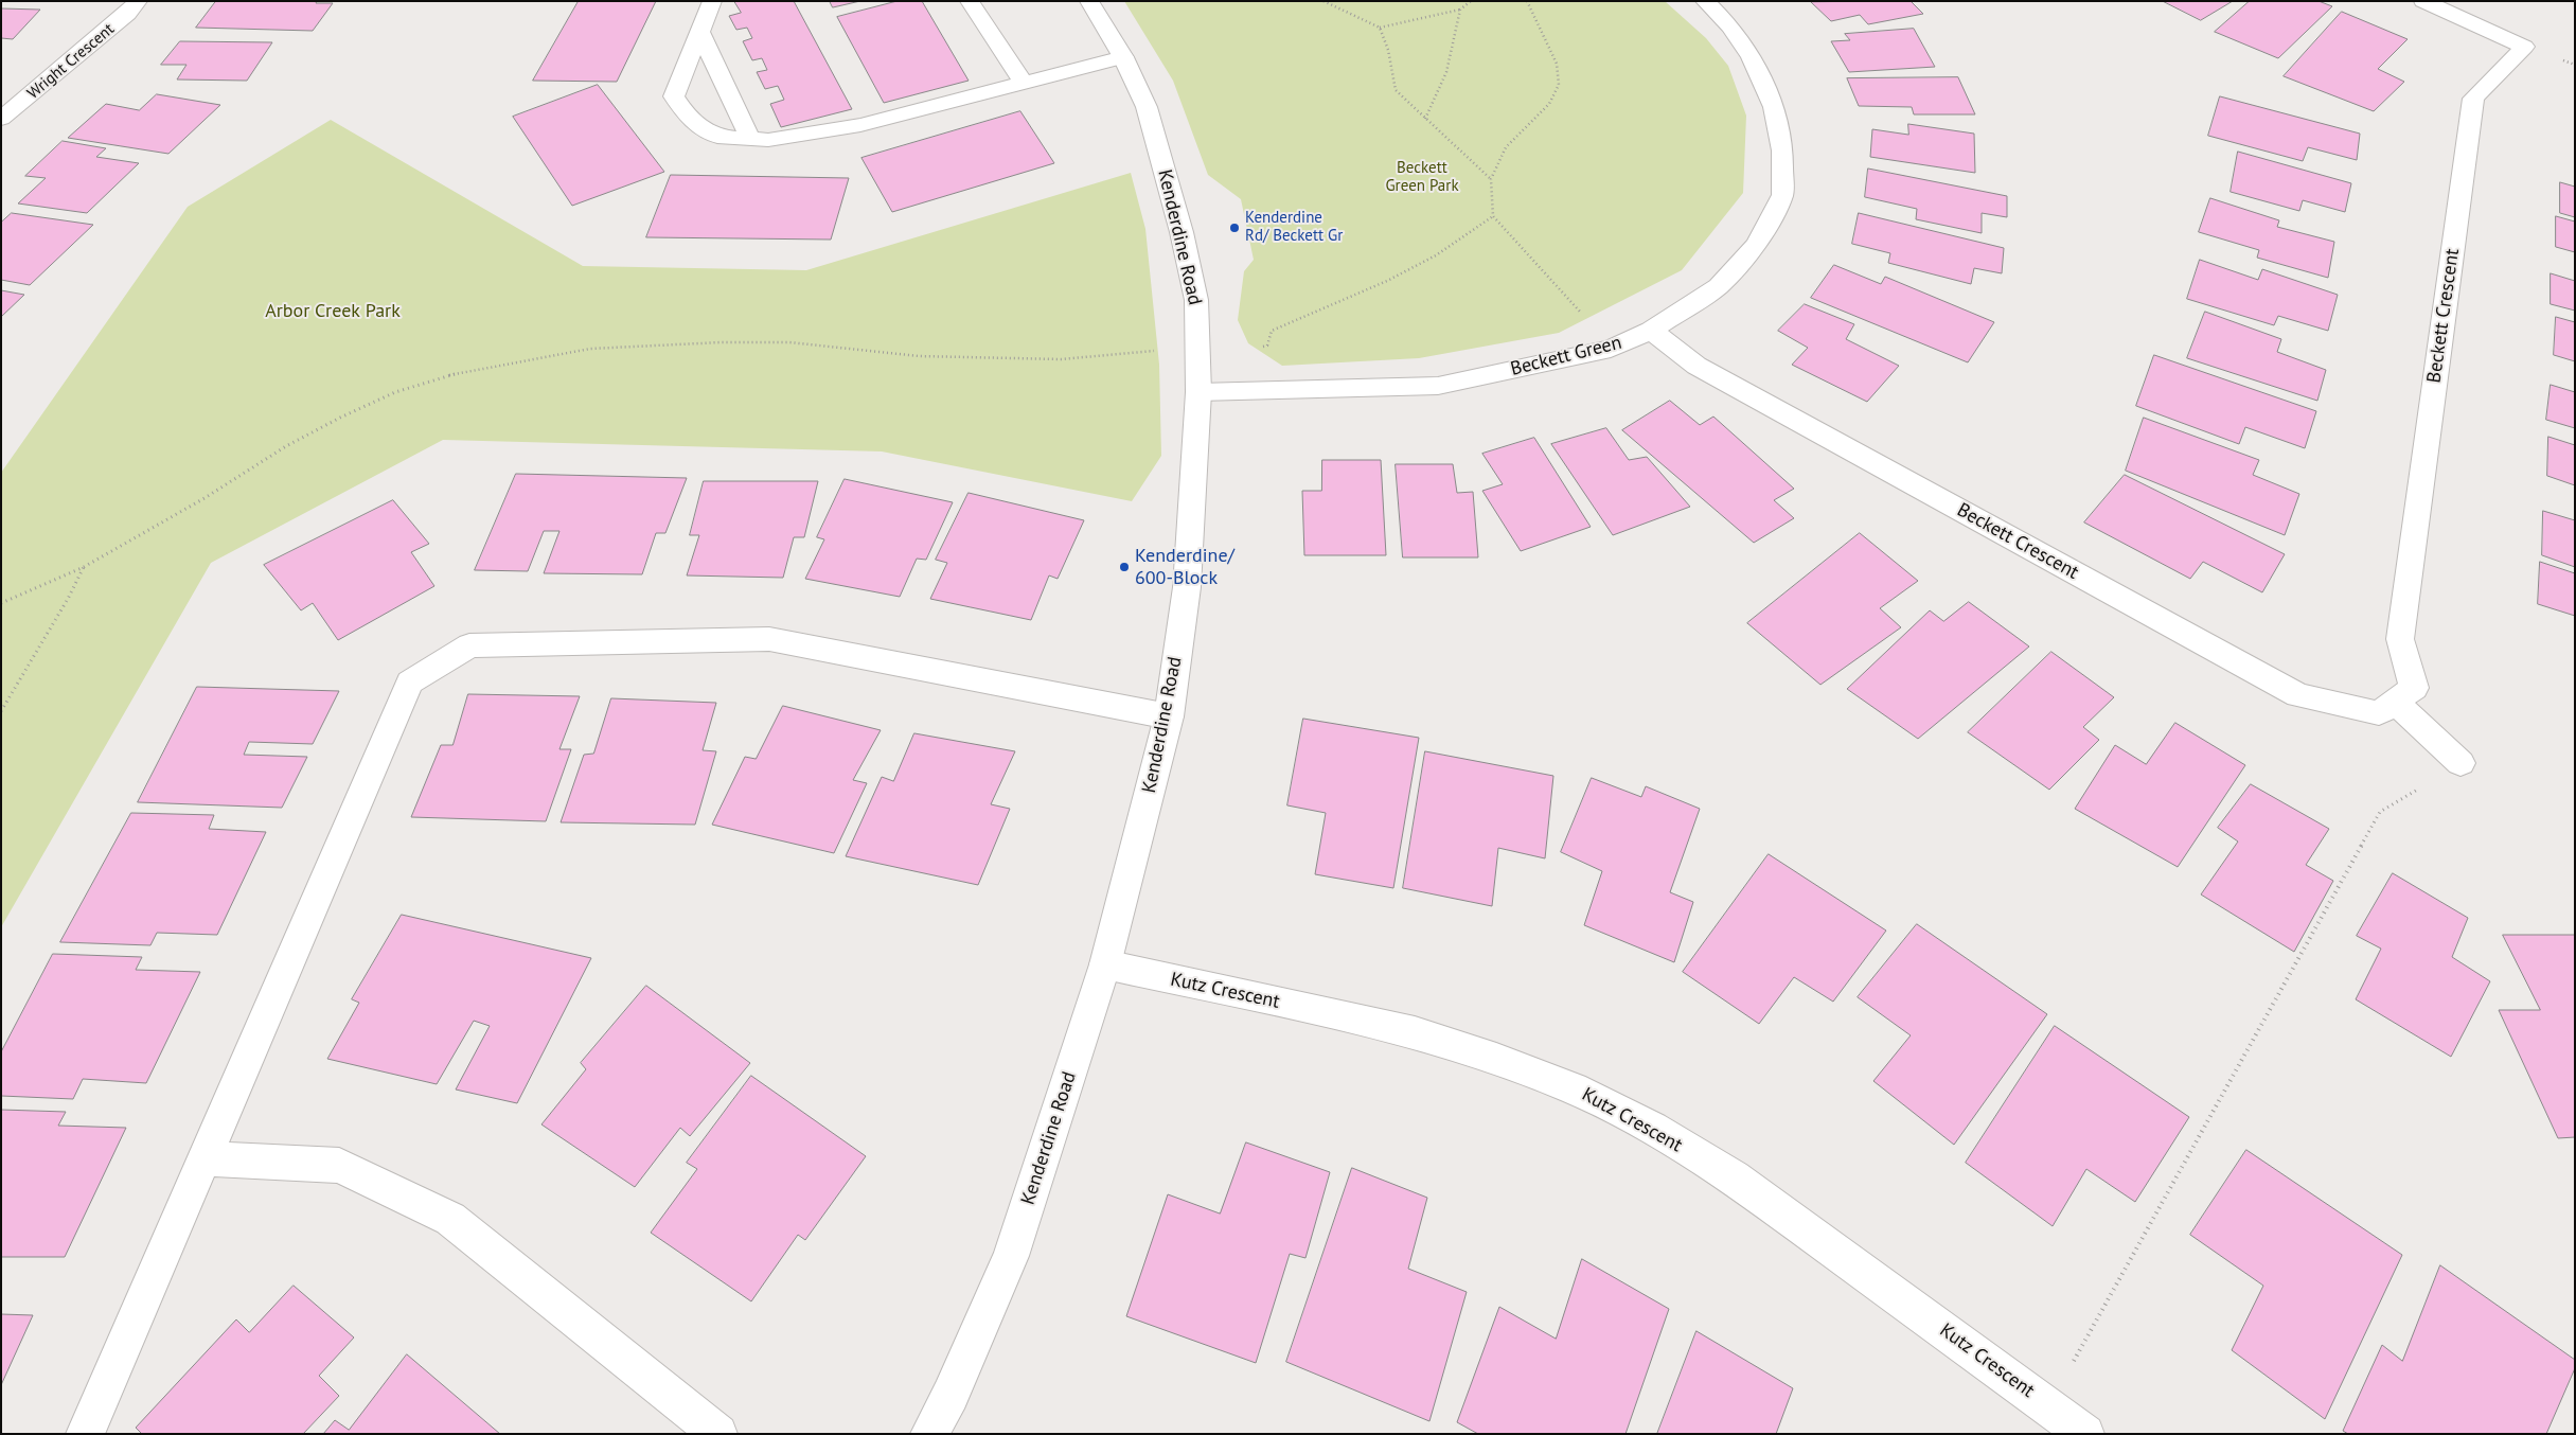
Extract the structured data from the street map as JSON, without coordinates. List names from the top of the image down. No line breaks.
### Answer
{"streets":{"street":["Wright Crescent","Kenderdine Road","Beckett Crescent","Beckett Green","Kutz Crescent"]},"crossings":[["Kenderdine Road","Beckett Green"],["Kenderdine Road","Kutz Crescent"],["Beckett Crescent","Beckett Green"]],"parks":["Beckett Green Park","Arbor Creek Park"],"places":["Kenderdine Rd/ Beckett Gr","Kenderdine/ 600-Block"]}
